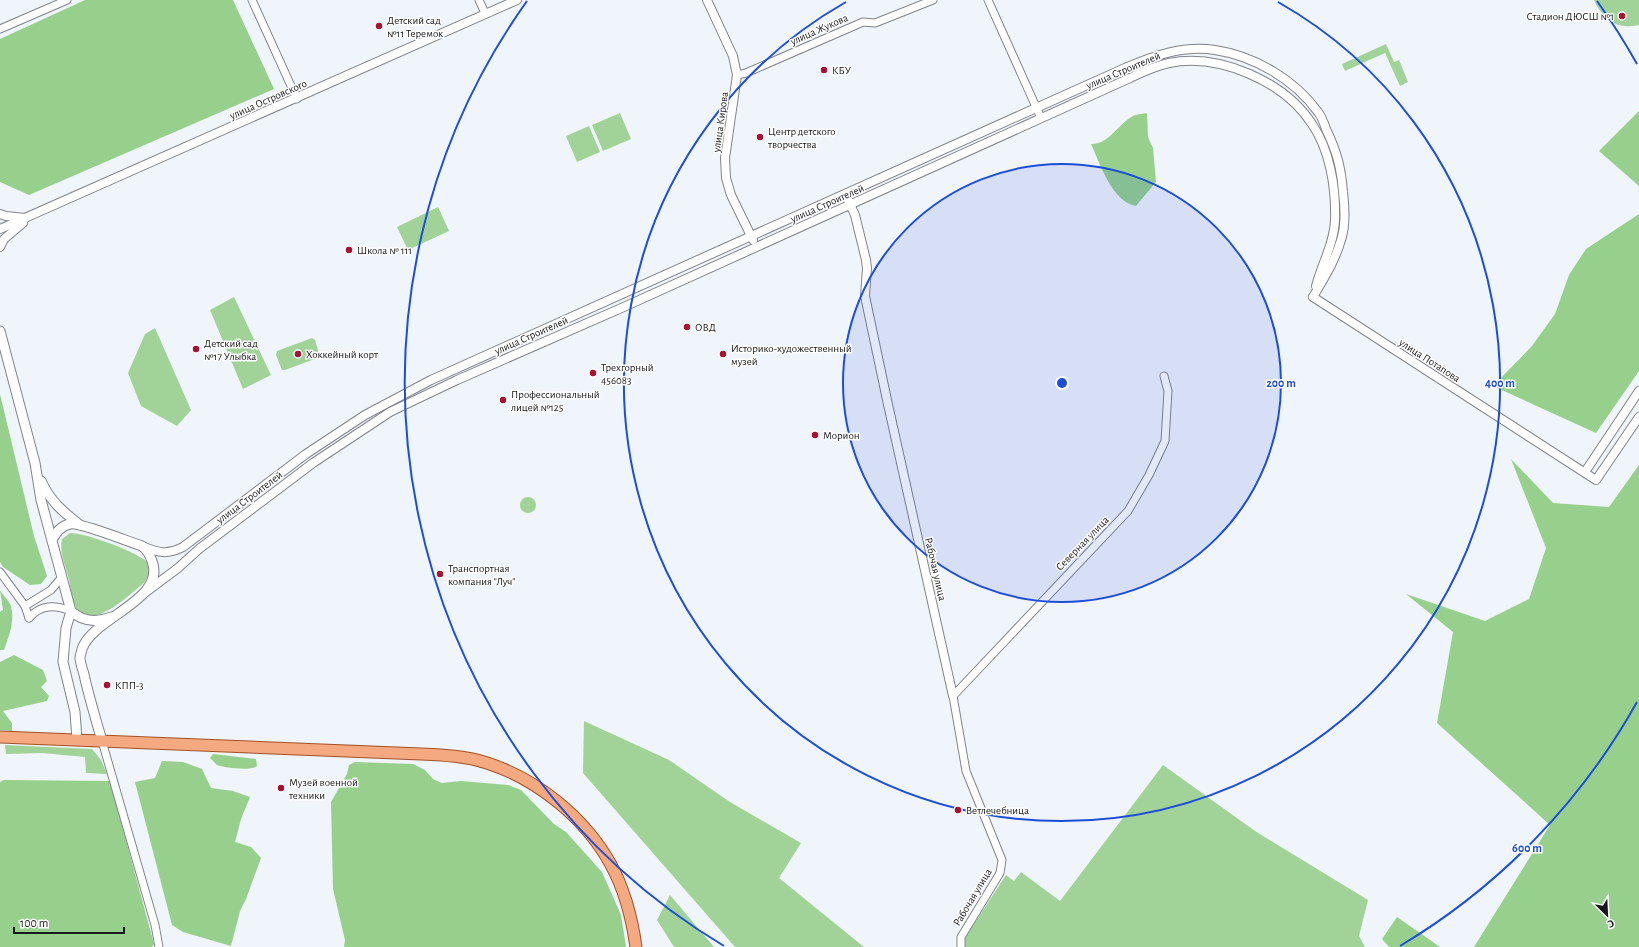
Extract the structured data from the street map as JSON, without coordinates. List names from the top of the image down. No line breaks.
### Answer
{"streets":{"street":["улица Жукова","улица Строителей","улица Островского","улица Кирова","улица Потапова","Северная улица","Рабочая улица"]},"crossings":[["улица Жукова","улица Кирова"],["улица Строителей","улица Кирова"],["улица Строителей","улица Потапова"],["улица Строителей","Рабочая улица"],["Северная улица","Рабочая улица"]],"places":["Стадион ДЮСШ №1","Детский сад №11 Теремок","КБУ","Центр детского творчества","Школа № 111","ОВД","Детский сад №17 Улыбка","Хоккейный корт","Историко-художественный музей","Трехгорный 456083","Профессиональный лицей №125","Морион","Транспортная компания \"Луч\"","КПП-3","Музей военной техники","Ветлечебница"],"scale_bar":"100 m","north":"bottom right","rings":["200 m","400 m","600 m"]}
